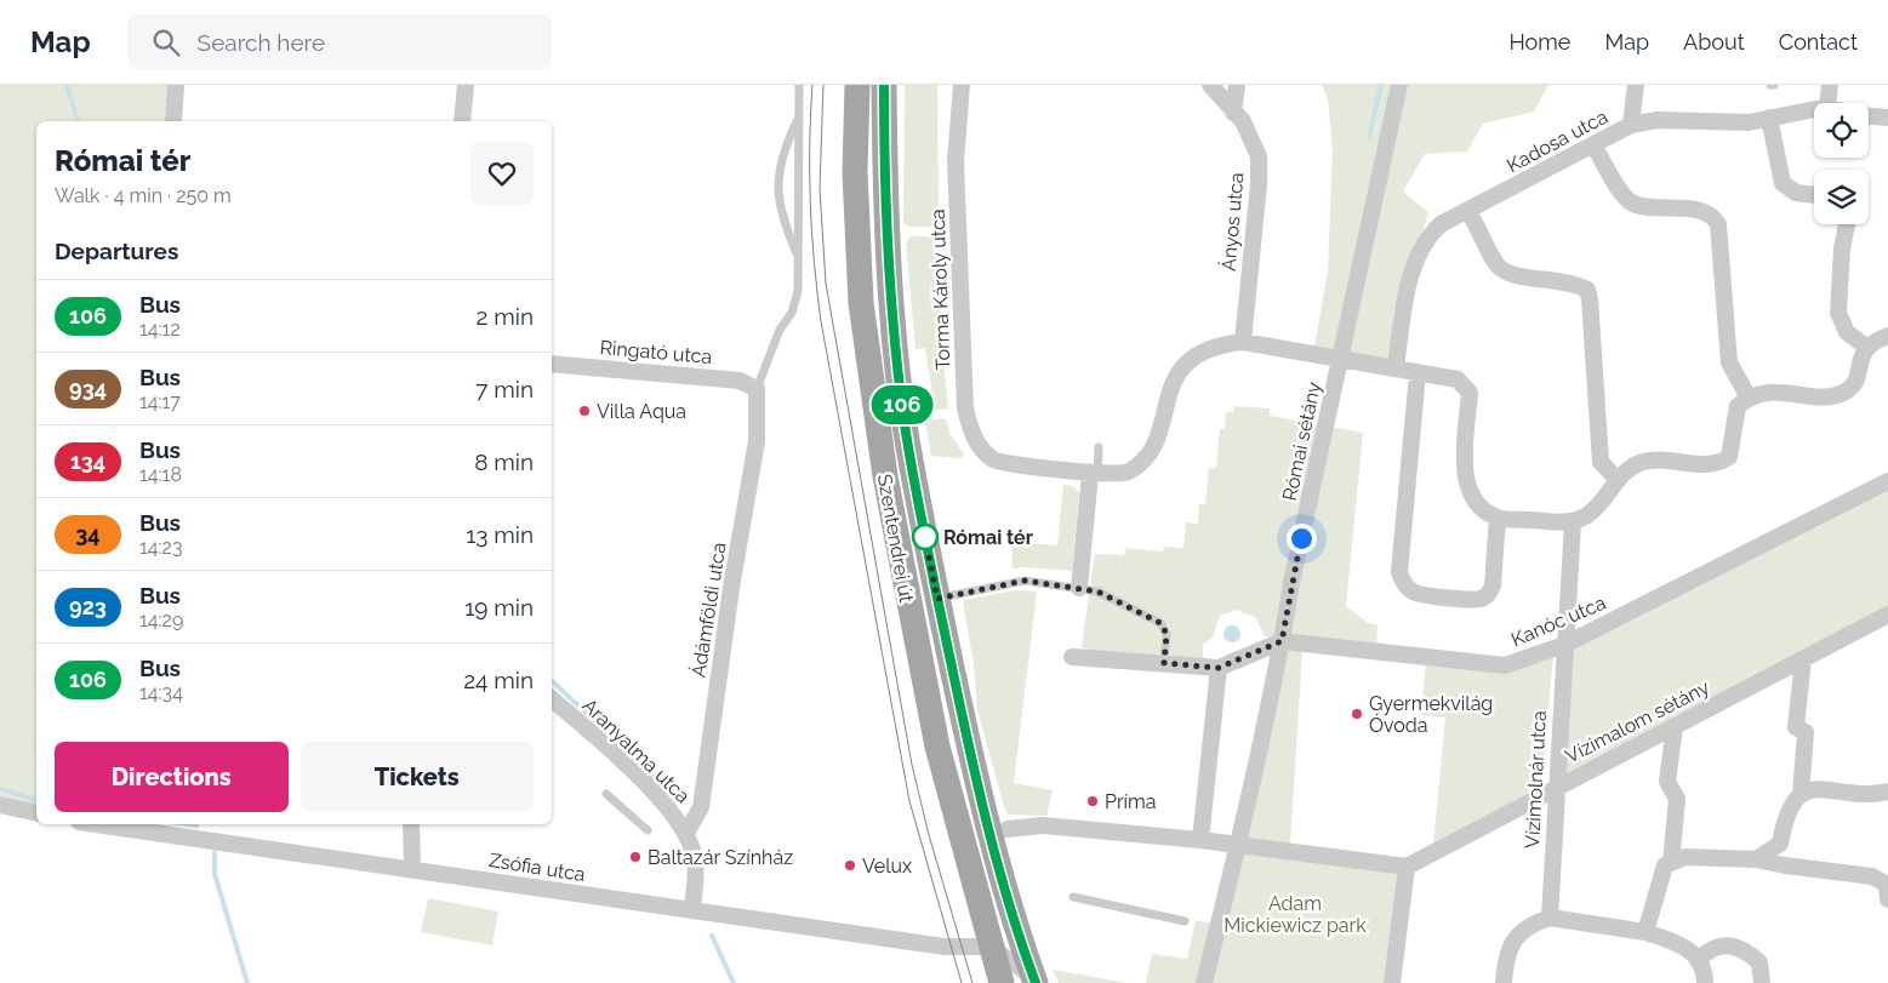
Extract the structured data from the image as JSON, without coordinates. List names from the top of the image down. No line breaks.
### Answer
{"streets":{"main road":["Szentendrei út"],"street":["Kadosa utca","Ányos utca","Torma Károly utca","Ringató utca","Római sétány","Ádámföldi utca","Kanóc utca","Vízimalom sétány","Aranyalma utca","Vízimolnár utca","Zsófia utca"]},"crossings":[["Kadosa utca","Torma Károly utca"],["Ányos utca","Torma Károly utca"],["Torma Károly utca","Római sétány"],["Ringató utca","Ádámföldi utca"],["Római sétány","Kanóc utca"],["Szentendrei út","Zsófia utca"],["Ádámföldi utca","Aranyalma utca"],["Kanóc utca","Vízimolnár utca"],["Vízimalom sétány","Vízimolnár utca"],["Aranyalma utca","Zsófia utca"]],"parks":["Adam Mickiewicz park"],"places":["Villa Aqua","Római tér","Gyermekvilág Óvoda","Príma","Baltazár Színház","Velux"],"lines":["bus line 106"],"page":{"header":"Map","search":"Search here","nav":["Home","Map","About","Contact"],"on_map":"106","heading":[["Római tér","Walk · 4 min · 250 m"],"Departures"],"list":[{"mark":"106","name":"Bus","note":"14:12","value":"2 min"},{"mark":"934","name":"Bus","note":"14:17","value":"7 min"},{"mark":"134","name":"Bus","note":"14:18","value":"8 min"},{"mark":"34","name":"Bus","note":"14:23","value":"13 min"},{"mark":"923","name":"Bus","note":"14:29","value":"19 min"},{"mark":"106","name":"Bus","note":"14:34","value":"24 min"}],"buttons":["Directions","Tickets"]}}
